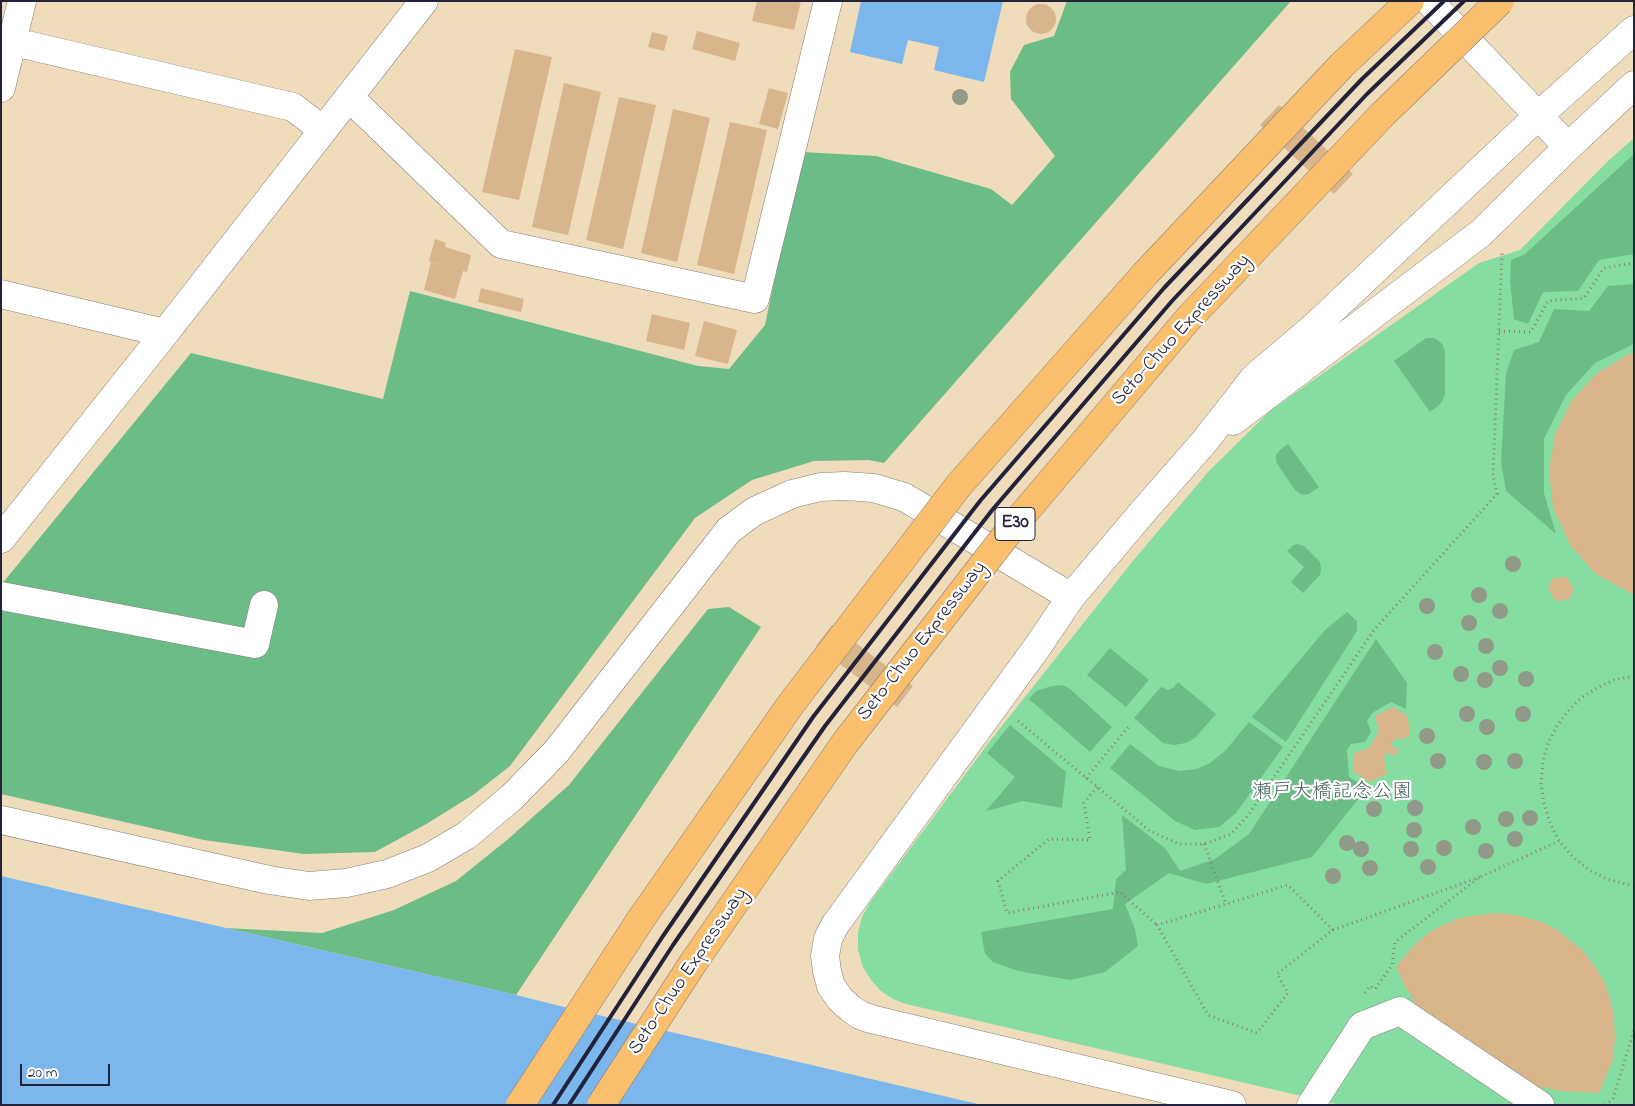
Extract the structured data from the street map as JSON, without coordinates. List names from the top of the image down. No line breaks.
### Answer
{"streets":{"highway":["Seto-Chuo Expressway","E30"]},"parks":["瀬戸大橋記念公園"],"scale_bar":"20 m"}
